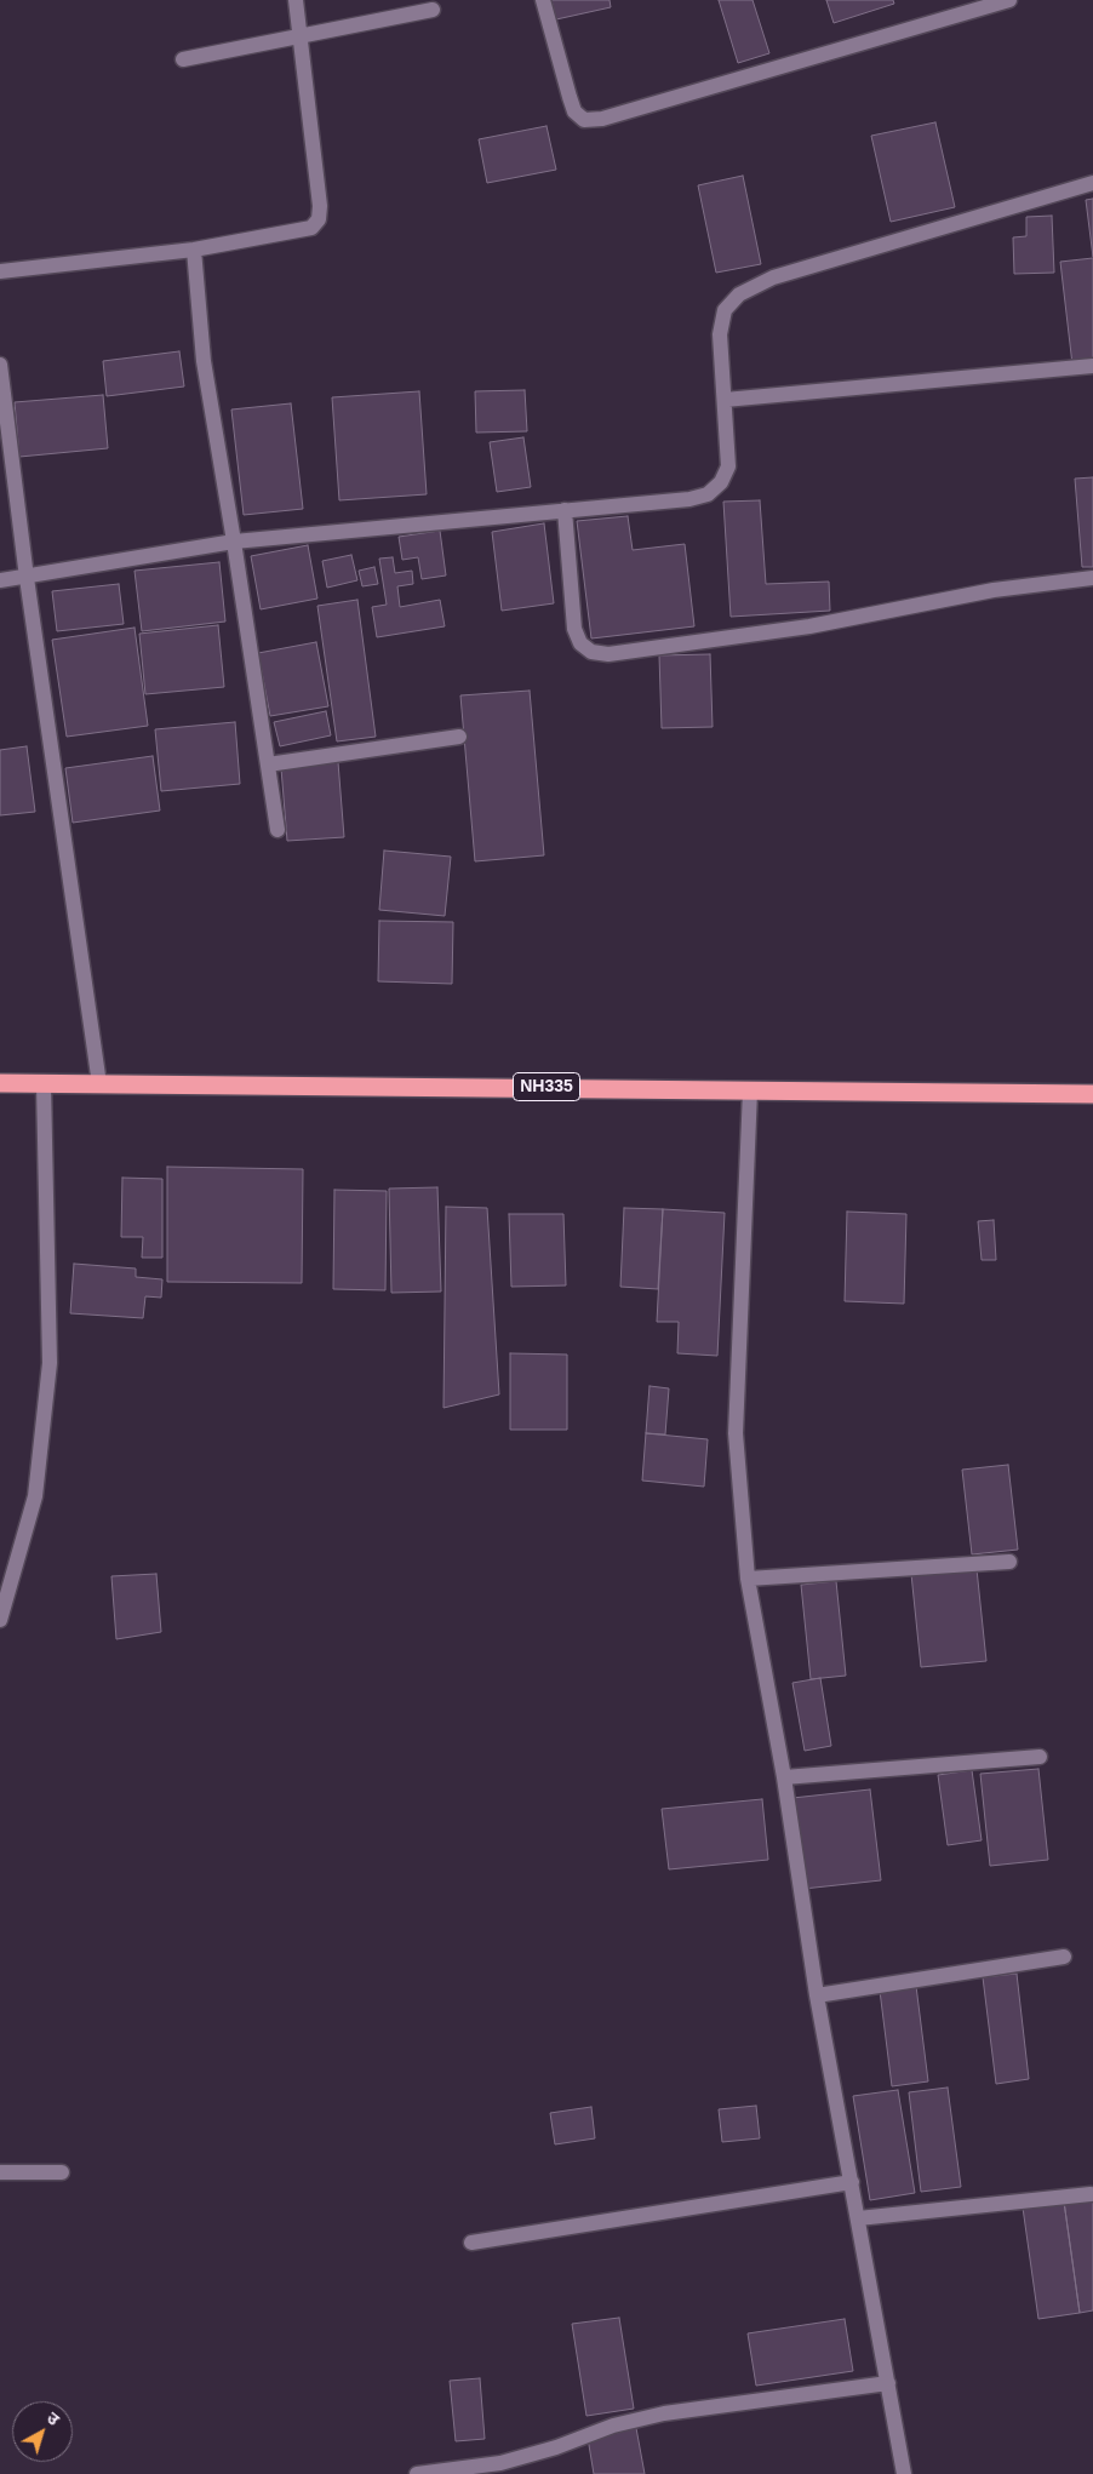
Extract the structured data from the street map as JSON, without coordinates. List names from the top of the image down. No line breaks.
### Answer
{"streets":{"highway":["NH335"]},"north":"top right"}
